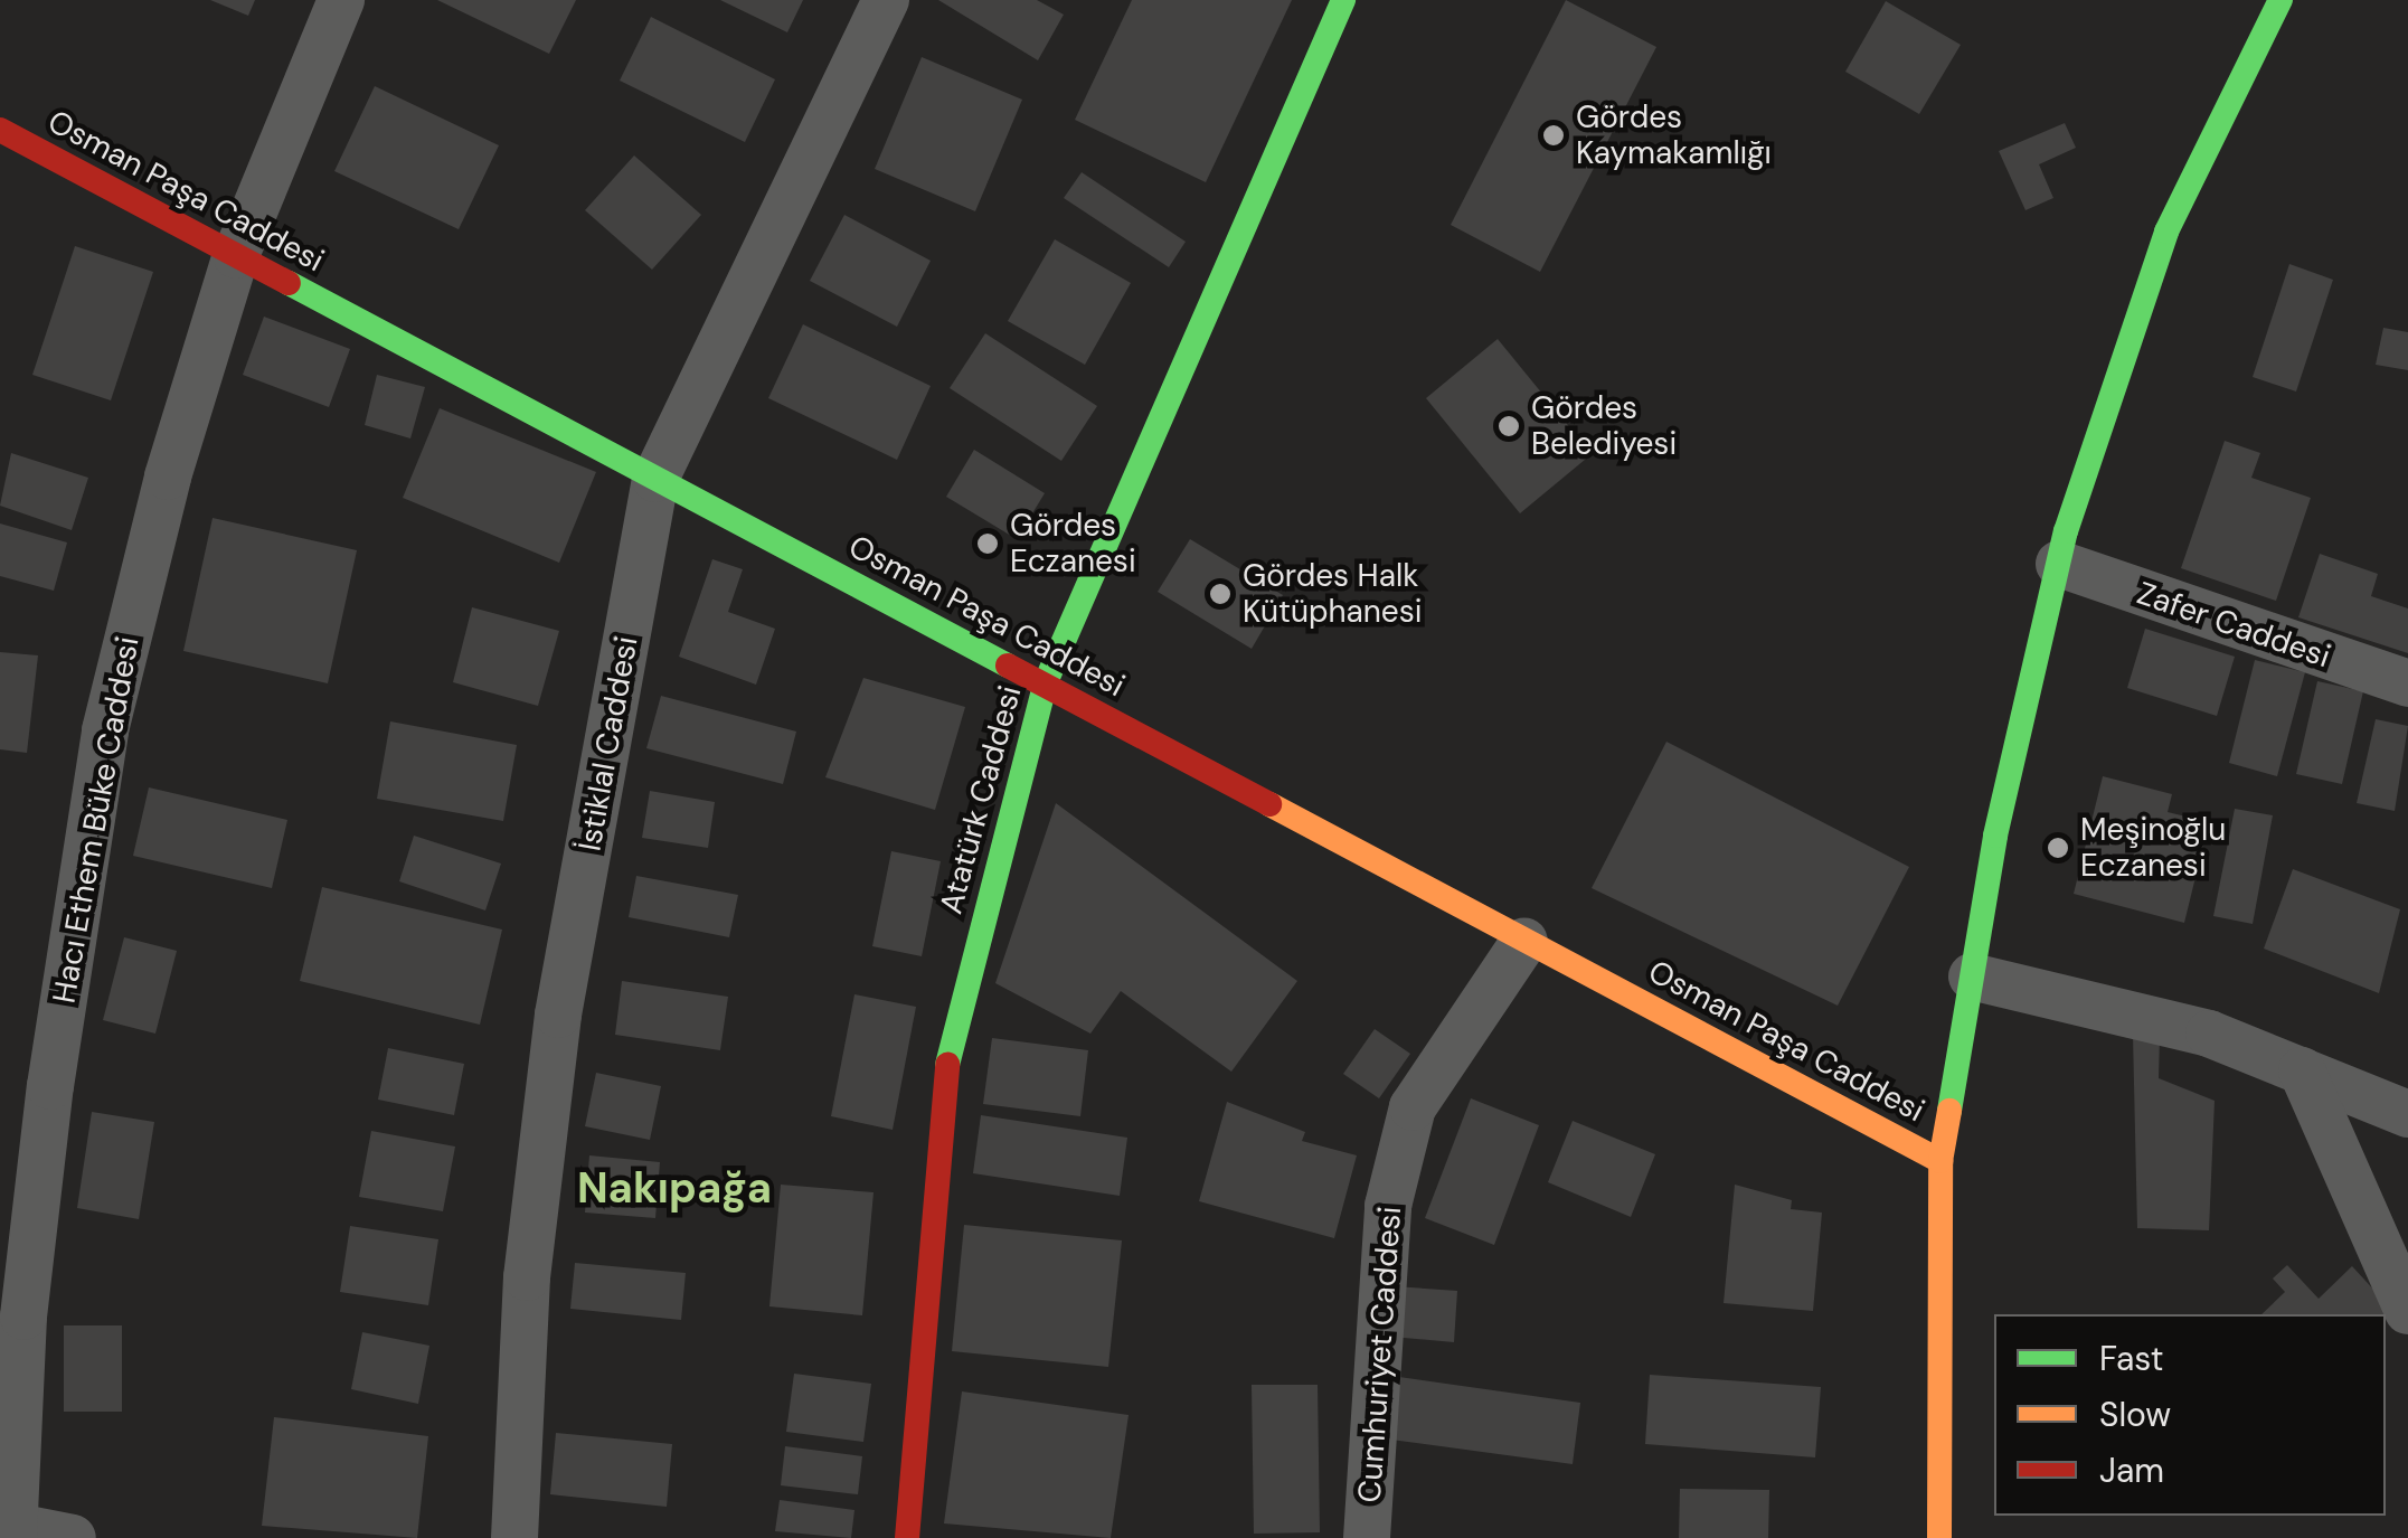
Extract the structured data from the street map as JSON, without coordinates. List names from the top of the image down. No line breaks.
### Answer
{"streets":{"street":["Osman Paşa Caddesi","Zafer Caddesi","İstiklal Caddesi","Atatürk Caddesi","Hacı Ethem Büke Caddesi","Cumhuriyet Caddesi"]},"crossings":[["Osman Paşa Caddesi","İstiklal Caddesi"],["Osman Paşa Caddesi","Atatürk Caddesi"],["Osman Paşa Caddesi","Hacı Ethem Büke Caddesi"],["Osman Paşa Caddesi","Cumhuriyet Caddesi"]],"districts":["Nakıpağa"],"places":["Gördes Kaymakamlığı","Gördes Belediyesi","Gördes Eczanesi","Gördes Halk Kütüphanesi","Meşinoğlu Eczanesi"],"legend":["Fast","Slow","Jam"]}
